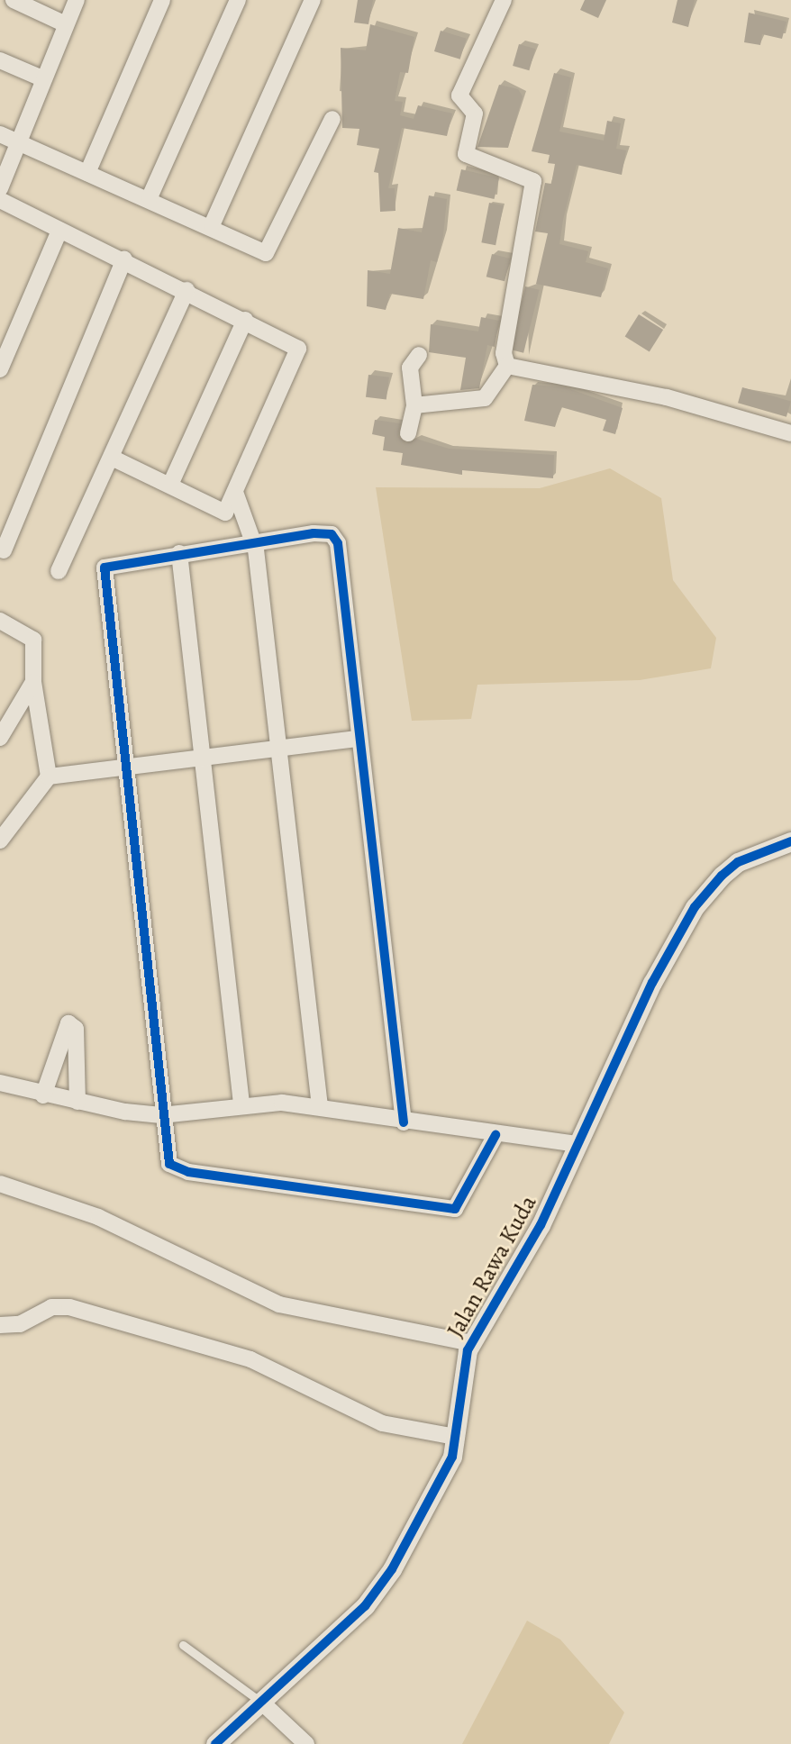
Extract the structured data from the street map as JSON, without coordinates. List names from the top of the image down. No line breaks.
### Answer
{"streets":{"street":["Jalan Rawa Kuda"]}}
